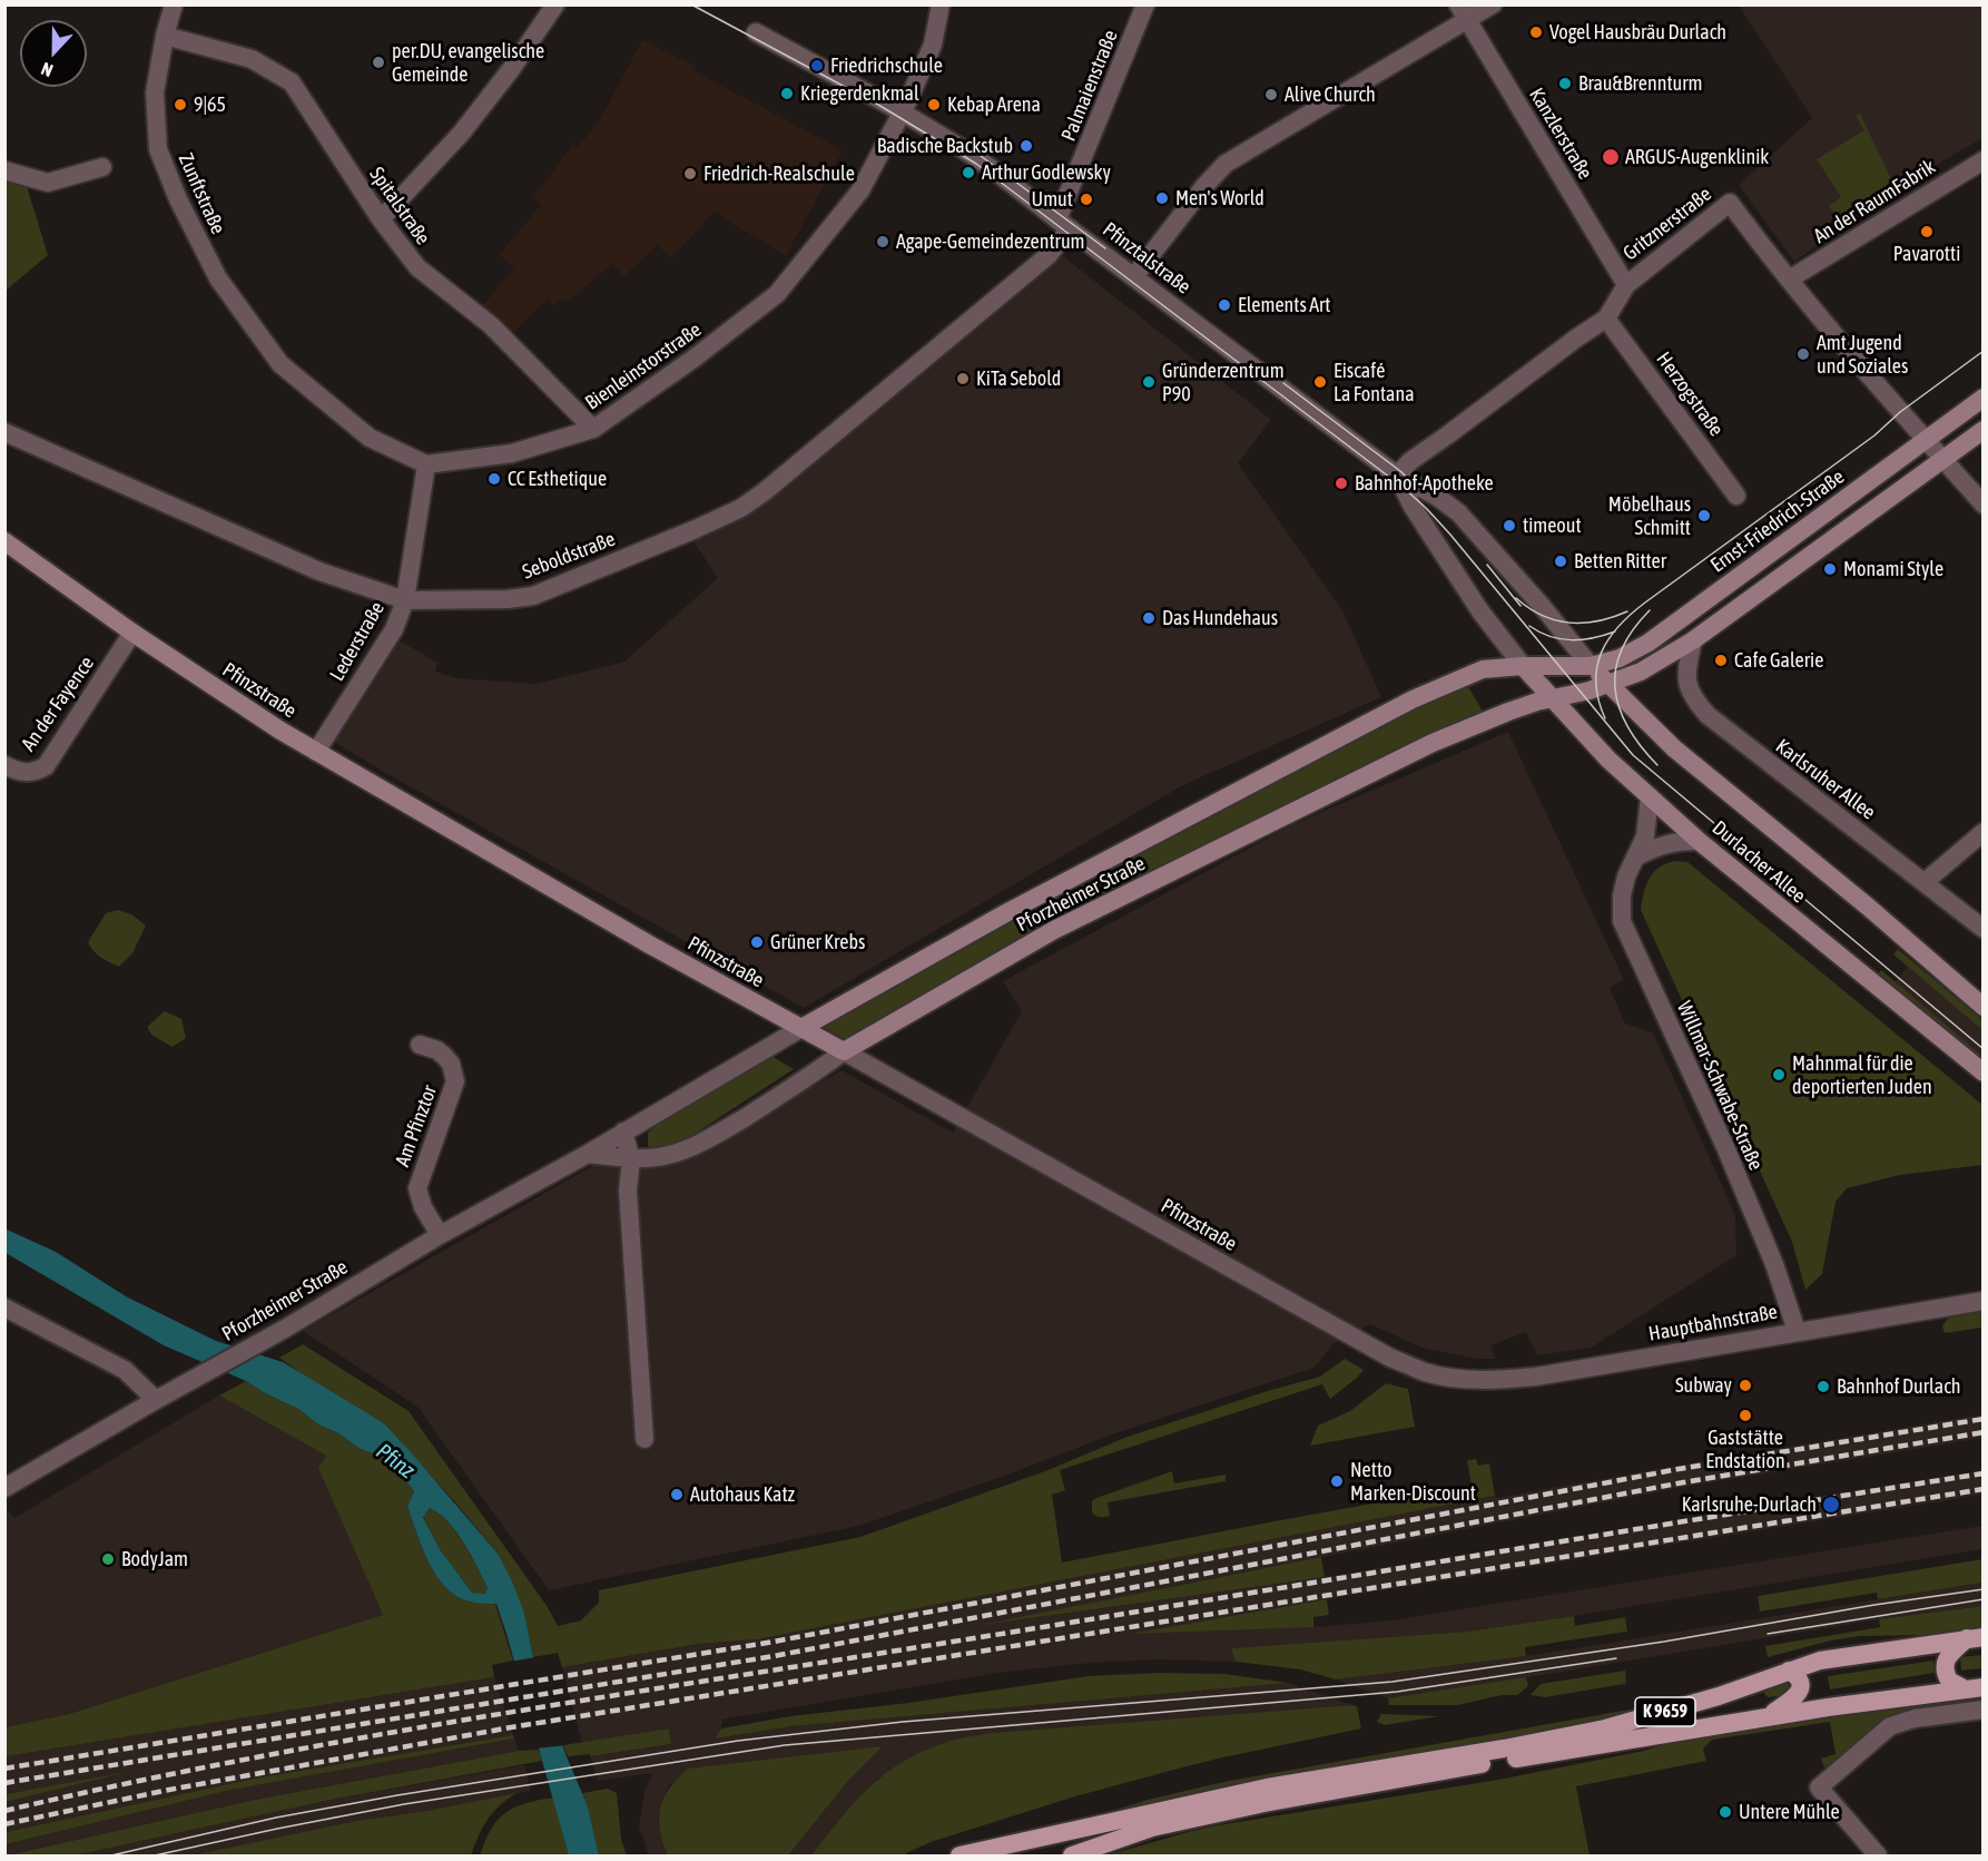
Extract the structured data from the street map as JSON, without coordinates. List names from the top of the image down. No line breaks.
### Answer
{"streets":{"main road":["Ernst-Friedrich-Straße","Pfinzstraße","Durlacher Allee","Pforzheimer Straße","K 9659"],"street":["Palmaienstraße","Kanzlerstraße","Zunftstraße","An der RaumFabrik","Spitalstraße","Gritznerstraße","Pfinztalstraße","Bienleinstorstraße","Herzogstraße","Seboldstraße","Lederstraße","An der Fayence","Karlsruher Allee","Willmar-Schwabe-Straße","Am Pfinztor","Hauptbahnstraße"]},"crossings":[["Palmaienstraße","Pfinztalstraße"],["Palmaienstraße","Seboldstraße"],["Kanzlerstraße","Gritznerstraße"],["Zunftstraße","Spitalstraße"],["Zunftstraße","Bienleinstorstraße"],["Zunftstraße","Lederstraße"],["An der RaumFabrik","Gritznerstraße"],["Spitalstraße","Bienleinstorstraße"],["Gritznerstraße","Pfinztalstraße"],["Gritznerstraße","Herzogstraße"],["Gritznerstraße","Ernst-Friedrich-Straße"],["Pfinztalstraße","Bienleinstorstraße"],["Pfinztalstraße","Ernst-Friedrich-Straße"],["Pfinztalstraße","Seboldstraße"],["Pfinztalstraße","Durlacher Allee"],["Pfinztalstraße","Pforzheimer Straße"],["Bienleinstorstraße","Lederstraße"],["Ernst-Friedrich-Straße","Durlacher Allee"],["Ernst-Friedrich-Straße","Pforzheimer Straße"],["Seboldstraße","Lederstraße"],["Lederstraße","Pfinzstraße"],["Pfinzstraße","An der Fayence"],["Pfinzstraße","Pforzheimer Straße"],["Pfinzstraße","Hauptbahnstraße"],["Durlacher Allee","Pforzheimer Straße"],["Durlacher Allee","Willmar-Schwabe-Straße"],["Pforzheimer Straße","Am Pfinztor"],["Willmar-Schwabe-Straße","Hauptbahnstraße"]],"water":["Pfinz"],"places":["Vogel Hausbräu Durlach","per.DU, evangelische Gemeinde","Friedrichschule","Brau&Brennturm","Kriegerdenkmal","Alive Church","9|65","Kebap Arena","Badische Backstub","ARGUS-Augenklinik","Arthur Godlewsky","Friedrich-Realschule","Men's World","Umut","Pavarotti","Agape-Gemeindezentrum","Elements Art","Amt Jugend und Soziales","KiTa Sebold","Gründerzentrum P90","Eiscafé La Fontana","CC Esthetique","Bahnhof-Apotheke","Möbelhaus Schmitt","timeout","Betten Ritter","Monami Style","Das Hundehaus","Cafe Galerie","Grüner Krebs","Mahnmal für die deportierten Juden","Subway","Bahnhof Durlach","Gaststätte Endstation","Netto Marken-Discount","Autohaus Katz","Karlsruhe-Durlach","BodyJam","Untere Mühle"],"north":"bottom"}
